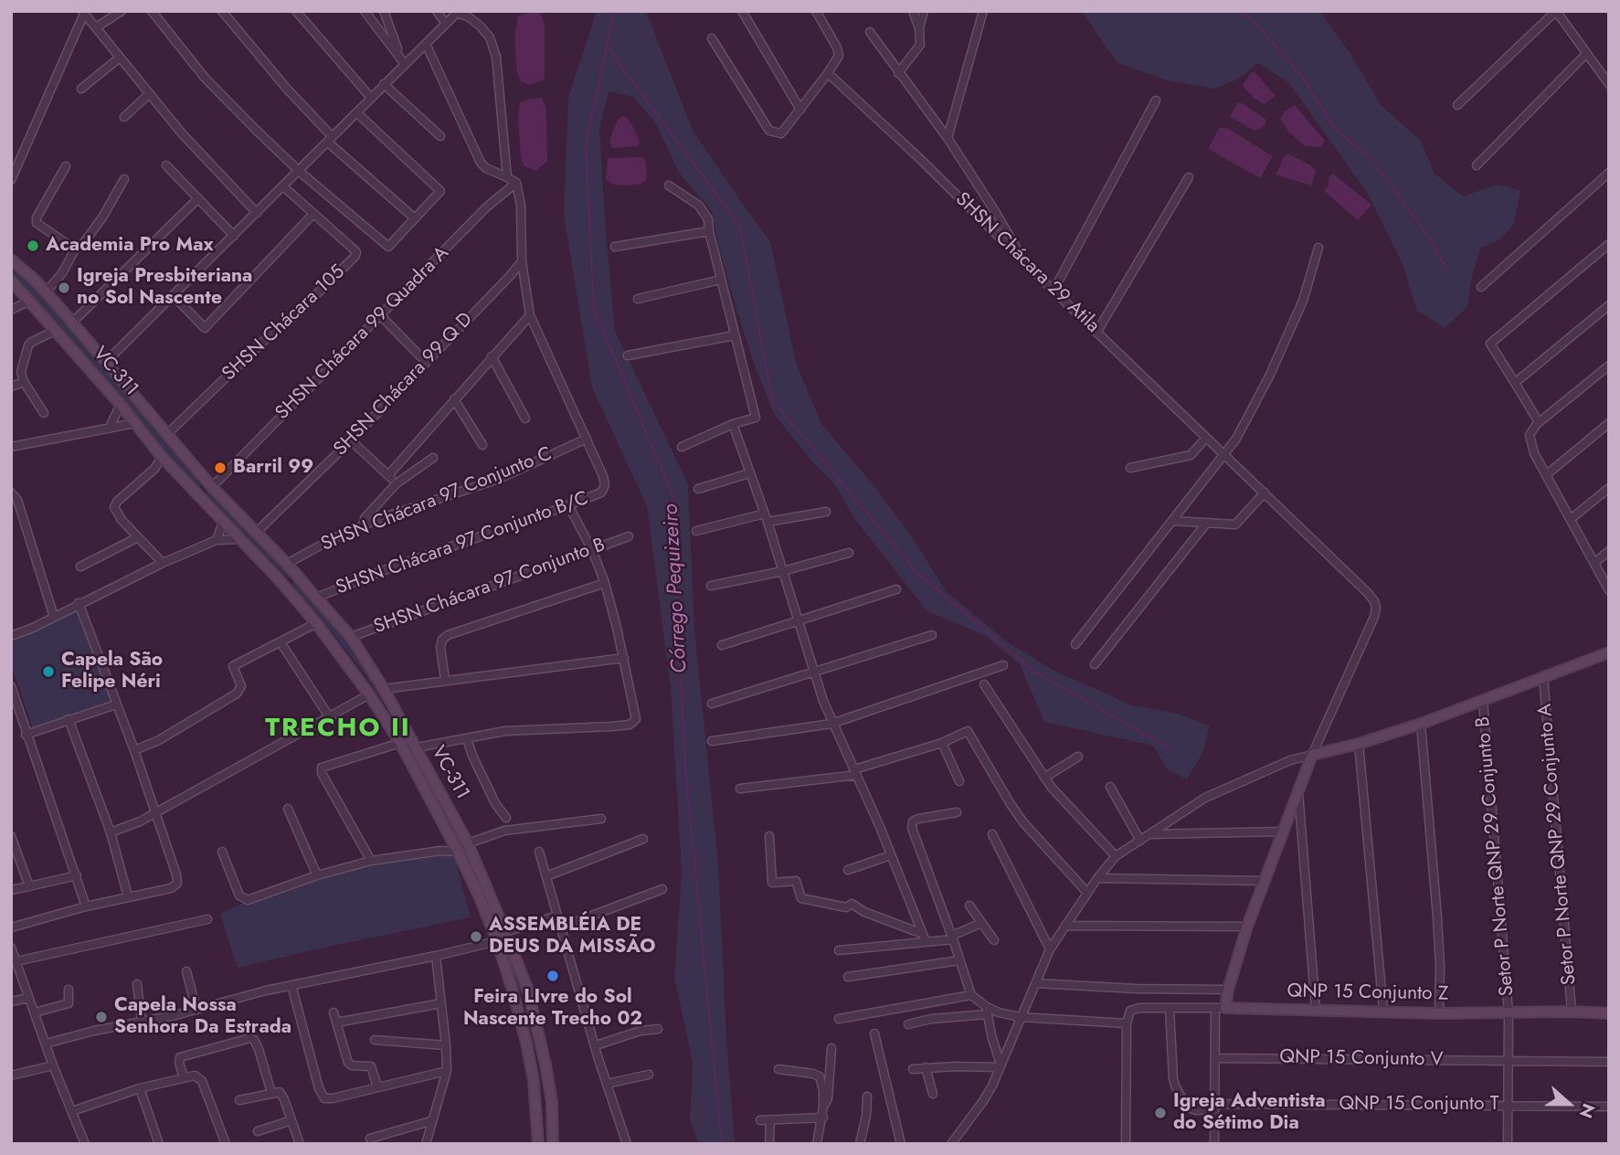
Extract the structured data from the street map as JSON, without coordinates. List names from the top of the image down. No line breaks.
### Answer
{"streets":{"main road":["VC-311","QNP 15 Conjunto Z"],"street":["SHSN Chácara 29 Atila","SHSN Chácara 105","SHSN Chácara 99 Quadra A","SHSN Chácara 99 Q D","SHSN Chácara 97 Conjunto C","SHSN Chácara 97 Conjunto B/C","SHSN Chácara 97 Conjunto B","Setor P Norte QNP 29 Conjunto A","Setor P Norte QNP 29 Conjunto B","QNP 15 Conjunto V","QNP 15 Conjunto T"]},"crossings":[["SHSN Chácara 105","VC-311"],["SHSN Chácara 99 Quadra A","VC-311"],["VC-311","SHSN Chácara 99 Q D"],["VC-311","SHSN Chácara 97 Conjunto C"],["VC-311","SHSN Chácara 97 Conjunto B/C"],["VC-311","SHSN Chácara 97 Conjunto B"],["SHSN Chácara 97 Conjunto C","SHSN Chácara 97 Conjunto B/C"],["Setor P Norte QNP 29 Conjunto A","QNP 15 Conjunto Z"],["Setor P Norte QNP 29 Conjunto B","QNP 15 Conjunto Z"],["Setor P Norte QNP 29 Conjunto B","QNP 15 Conjunto V"],["Setor P Norte QNP 29 Conjunto B","QNP 15 Conjunto T"]],"districts":["TRECHO II"],"water":["Córrego Pequizeiro"],"places":["Academia Pro Max","Igreja Presbiteriana no Sol Nascente","Barril 99","Capela São Felipe Néri","ASSEMBLÉIA DE DEUS DA MISSÃO","Feira LIvre do Sol Nascente Trecho 02","Capela Nossa Senhora Da Estrada","Igreja Adventista do Sétimo Dia"],"north":"right"}
